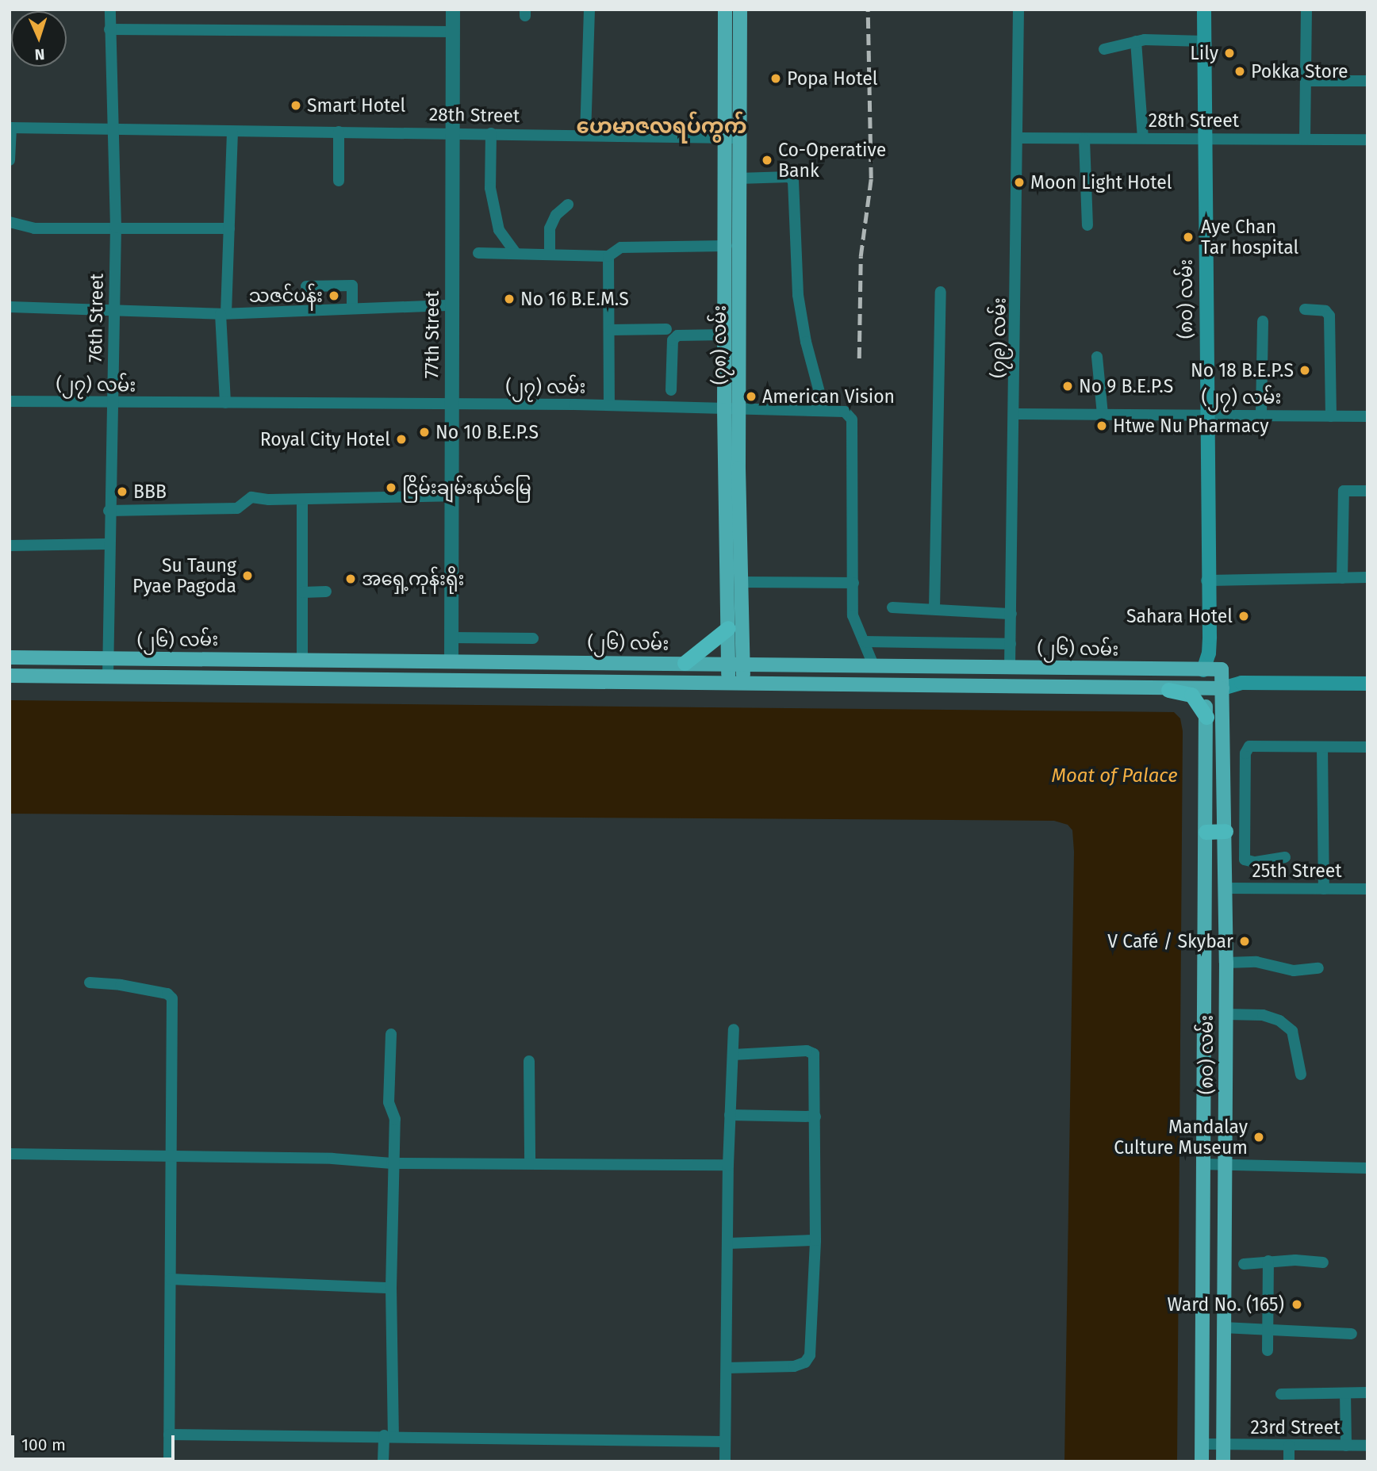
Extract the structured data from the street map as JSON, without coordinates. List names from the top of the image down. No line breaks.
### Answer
{"streets":{"main road":["(၈၀) လမ်း","(၇၈) လမ်း","(၂၆) လမ်း"],"street":["28th Street","76th Street","77th Street","(၇၉) လမ်း","(၂၇) လမ်း","25th Street","23rd Street"]},"crossings":[["28th Street","(၈၀) လမ်း"],["28th Street","76th Street"],["28th Street","77th Street"],["28th Street","(၇၉) လမ်း"],["28th Street","(၇၈) လမ်း"],["(၈၀) လမ်း","(၂၇) လမ်း"],["(၈၀) လမ်း","(၂၆) လမ်း"],["(၈၀) လမ်း","25th Street"],["(၈၀) လမ်း","23rd Street"],["76th Street","(၂၇) လမ်း"],["76th Street","(၂၆) လမ်း"],["77th Street","(၂၇) လမ်း"],["77th Street","(၂၆) လမ်း"],["(၇၉) လမ်း","(၂၇) လမ်း"],["(၇၉) လမ်း","(၂၆) လမ်း"],["(၇၈) လမ်း","(၂၇) လမ်း"],["(၇၈) လမ်း","(၂၆) လမ်း"],["(၂၇) လမ်း","(၂၆) လမ်း"]],"districts":["ဟေမာဇလရပ်ကွက်"],"water":["Moat of Palace"],"places":["Lily","Pokka Store","Popa Hotel","Smart Hotel","Co-Operative Bank","Moon Light Hotel","Aye Chan Tar hospital","သဇင်ပန်း","No 16 B.E.M.S","No 18 B.E.P.S","No 9 B.E.P.S","American Vision","Htwe Nu Pharmacy","No 10 B.E.P.S","Royal City Hotel","ငြိမ်းချမ်း‌နယ်မြေ","BBB","Su Taung Pyae Pagoda","အရှေ့ကုန်းရိုး","Sahara Hotel","V Café / Skybar","Mandalay Culture Museum","Ward No. (165)"],"scale_bar":"100 m","north":"bottom"}
